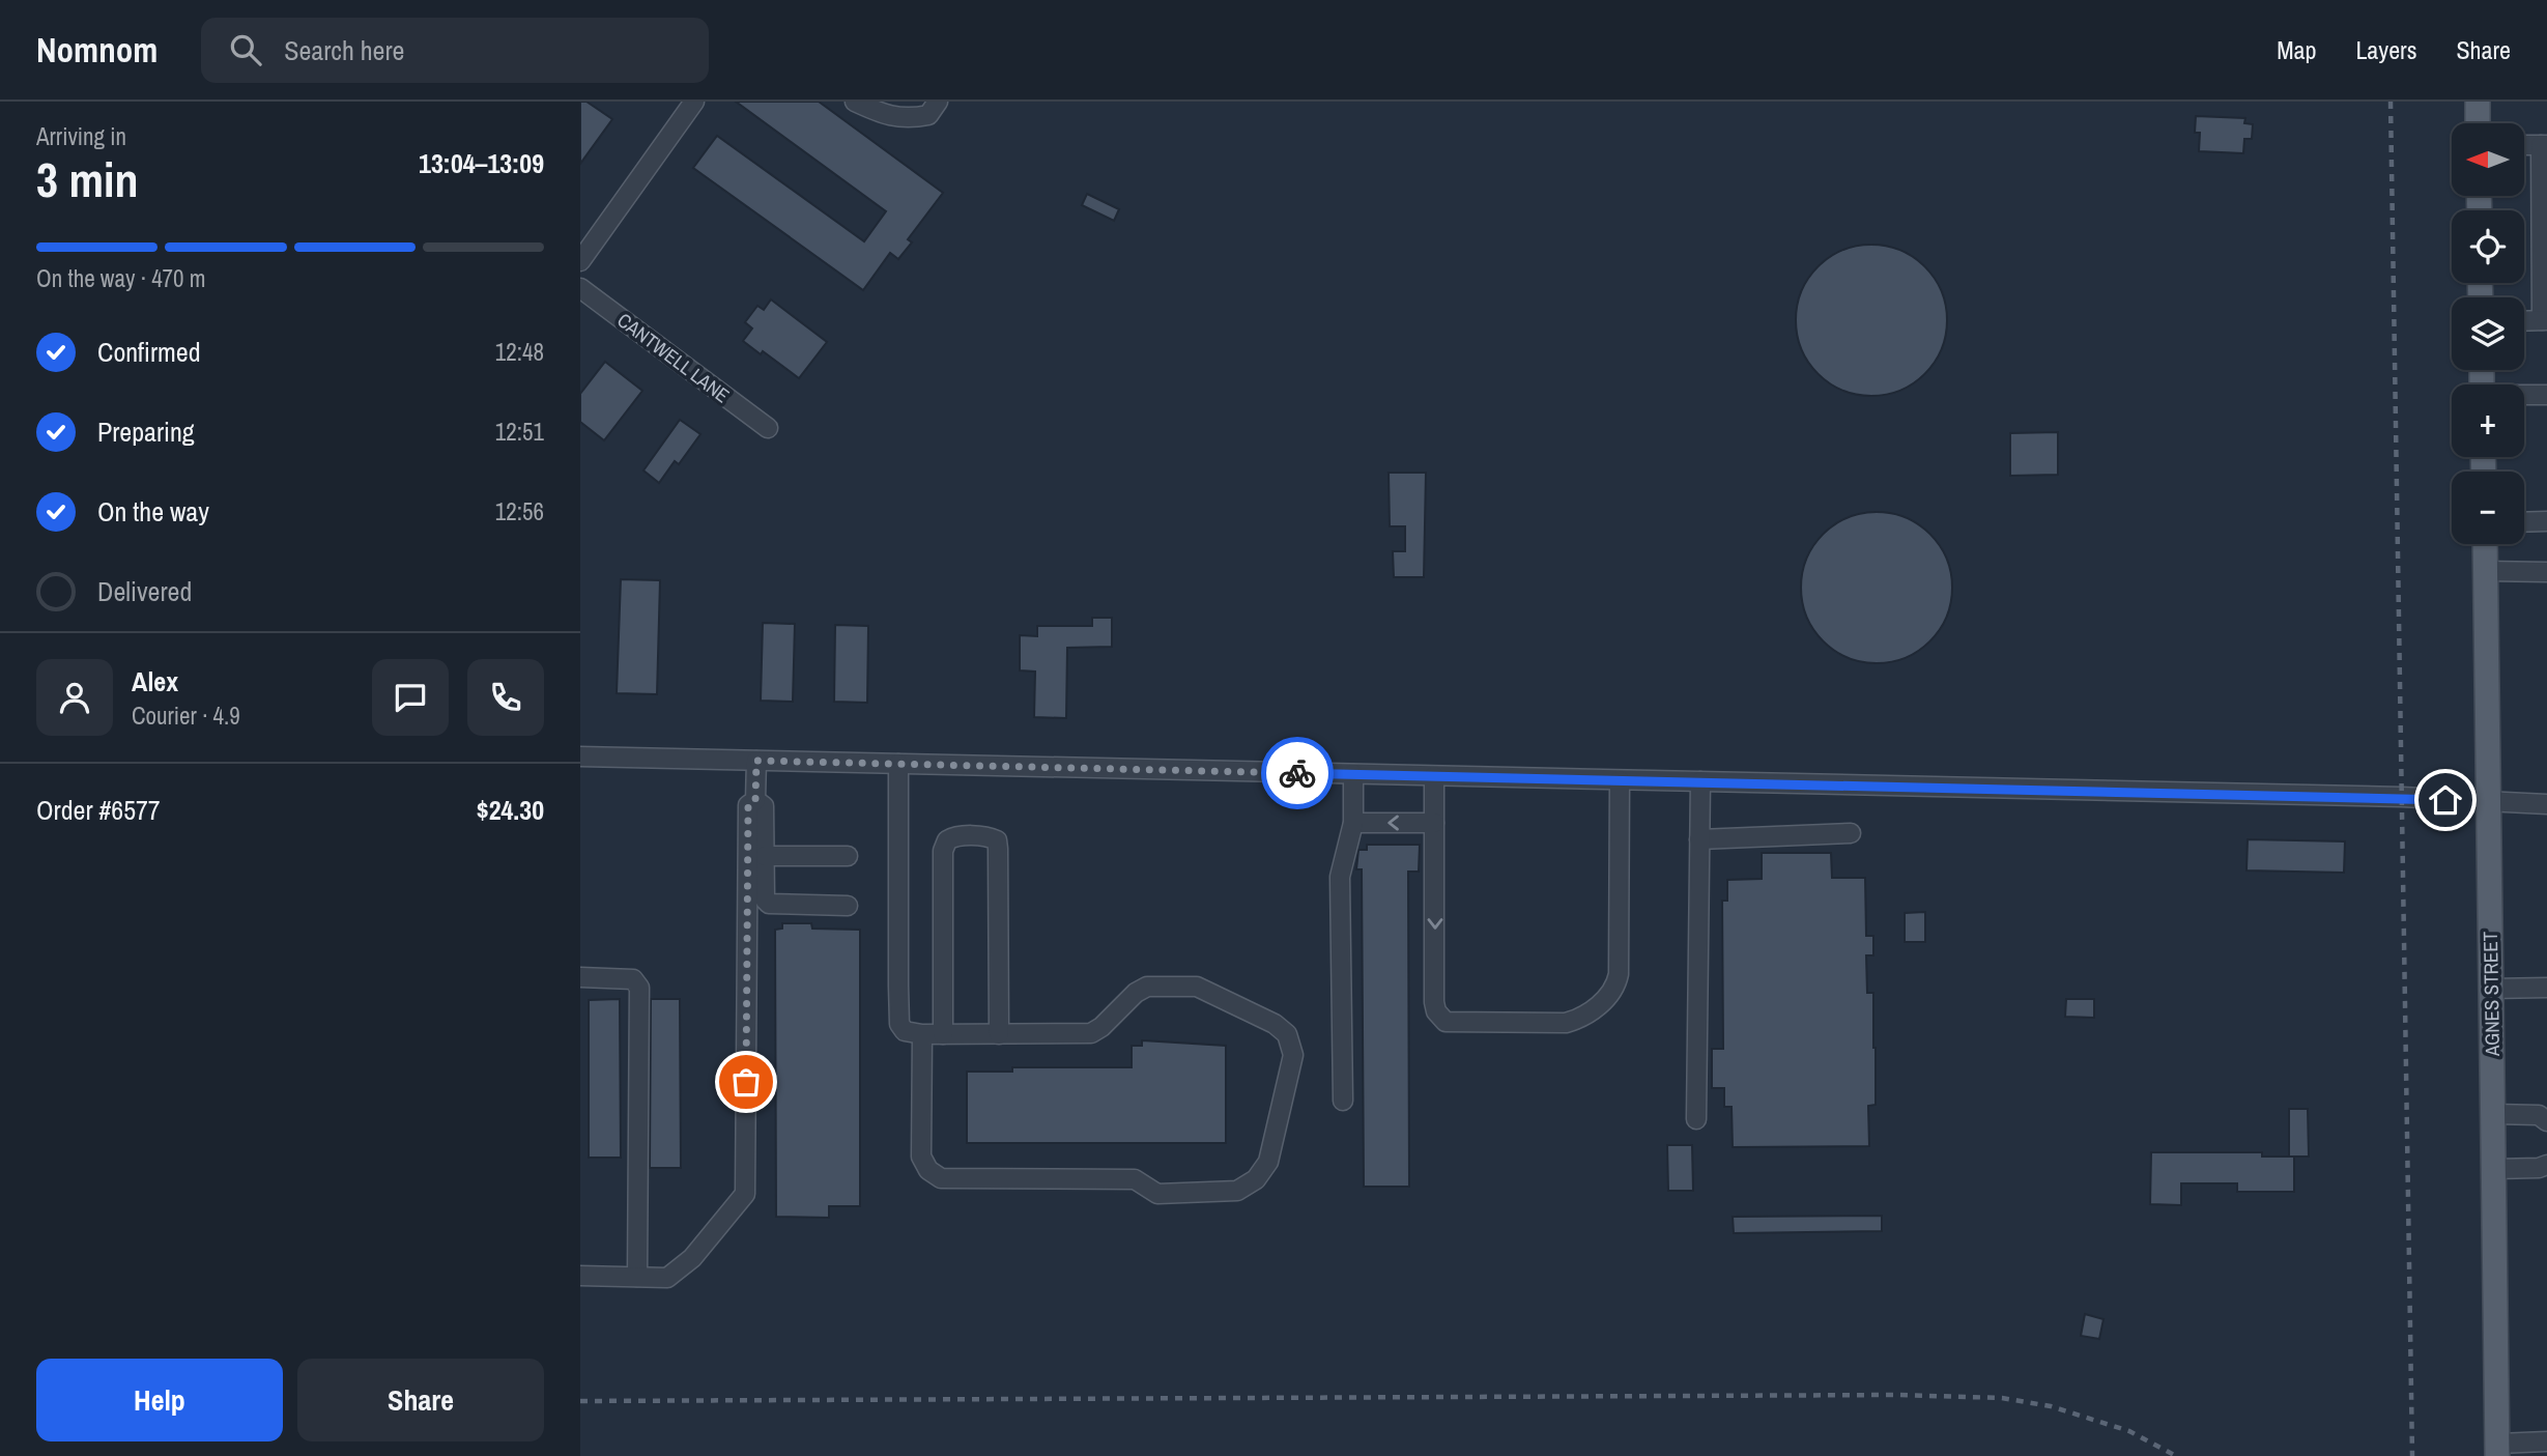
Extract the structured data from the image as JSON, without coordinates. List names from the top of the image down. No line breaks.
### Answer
{"streets":{"main road":["AGNES STREET"],"street":["CANTWELL LANE"]},"north":"left","page":{"header":"Nomnom","search":"Search here","nav":["Map","Layers","Share"],"heading":["3 min","Arriving in","13:04–13:09"],"panel":["Alex","Courier · 4.9","Order #6577","$24.30"],"map_buttons":["+","−"],"bar":"On the way · 470 m","list":[["Confirmed","12:48"],["Preparing","12:51"],["On the way","12:56"],"Delivered"],"buttons":["Help","Share"]}}
